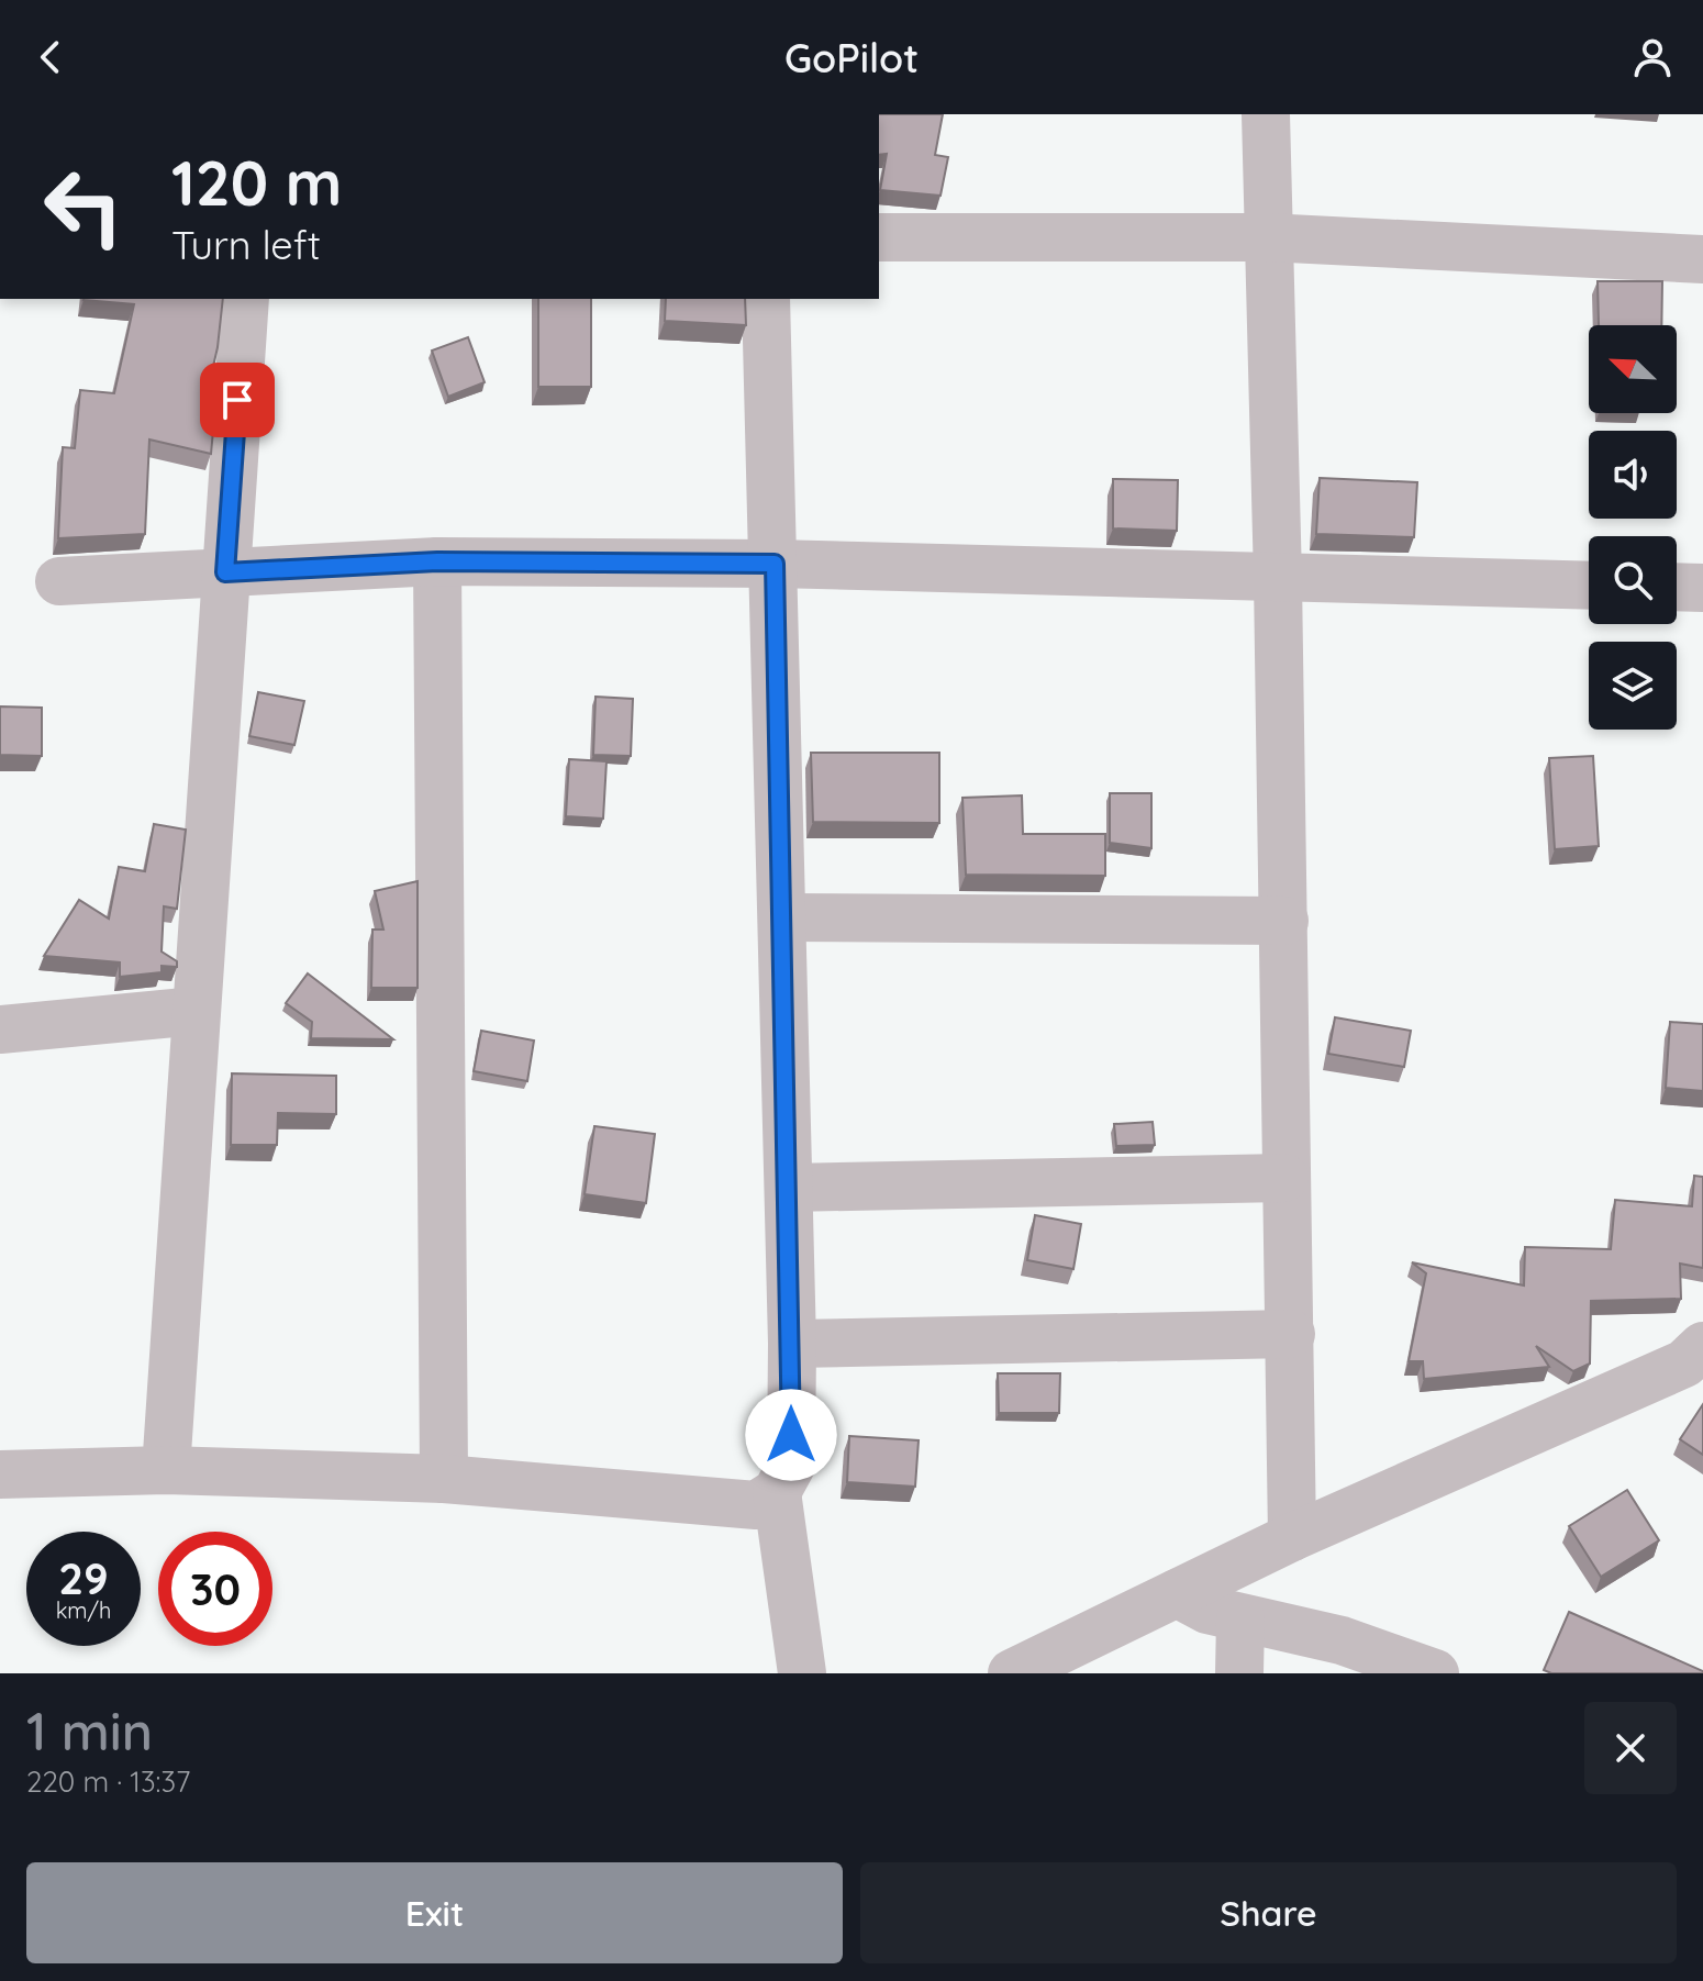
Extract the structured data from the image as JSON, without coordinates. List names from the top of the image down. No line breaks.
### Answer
{"north":"top left","page":{"header":"GoPilot","turn":["120 m","Turn left"],"speed":"29 km/h","limit":"30","heading":["1 min","220 m · 13:37"],"buttons":["Exit","Share"]}}
